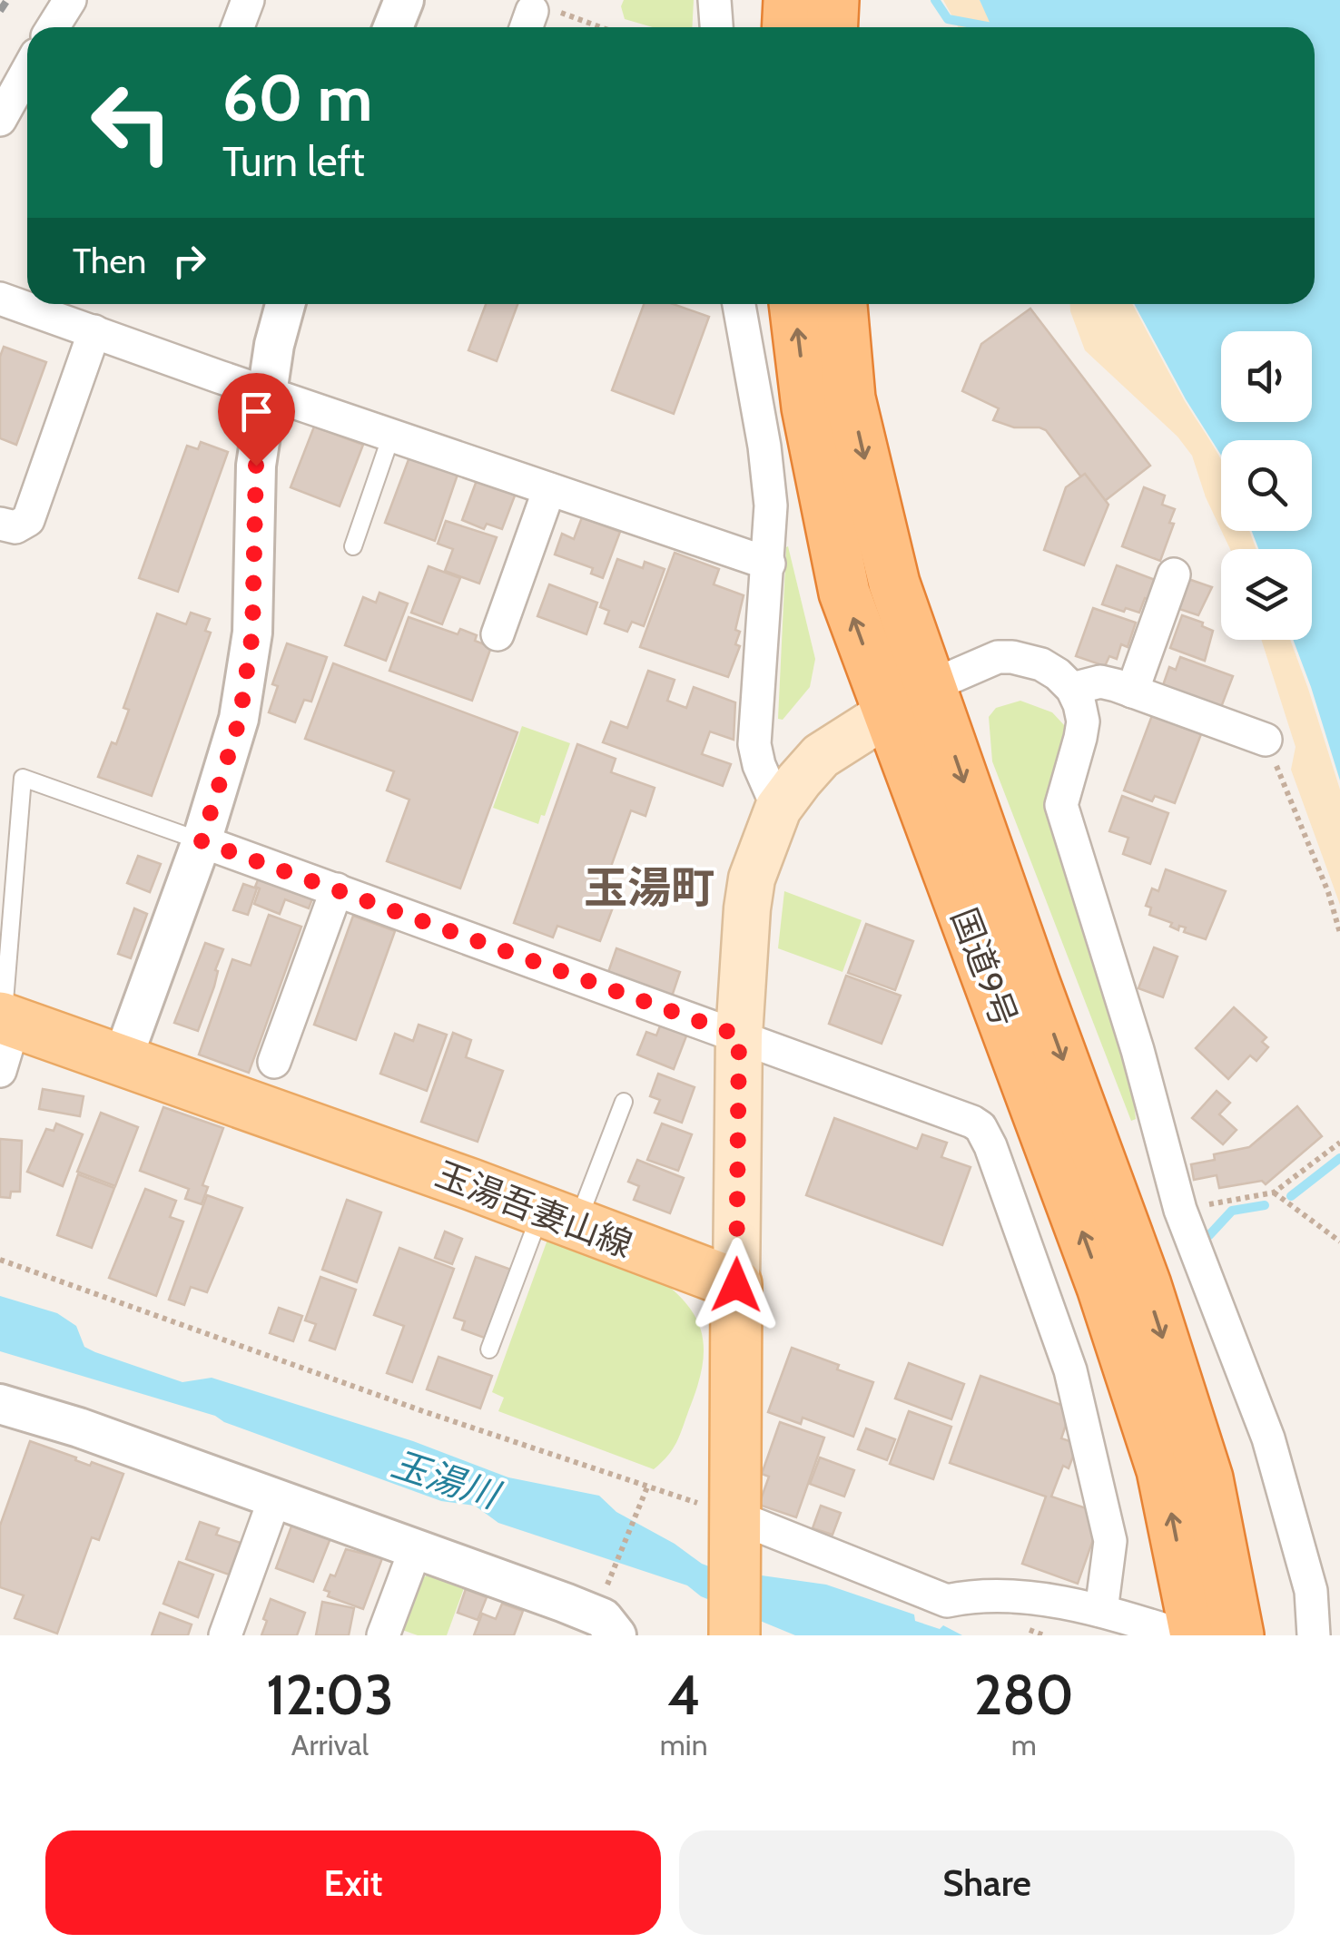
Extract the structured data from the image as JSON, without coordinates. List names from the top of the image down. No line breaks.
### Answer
{"streets":{"highway":["国道9号"],"main road":["玉湯吾妻山線"]},"districts":["玉湯町"],"water":["玉湯川"],"page":{"turn":["60 m","Turn left"],"then":"Then","eta":["12:03","Arrival","4","min","280","m"],"buttons":["Exit","Share"]}}
